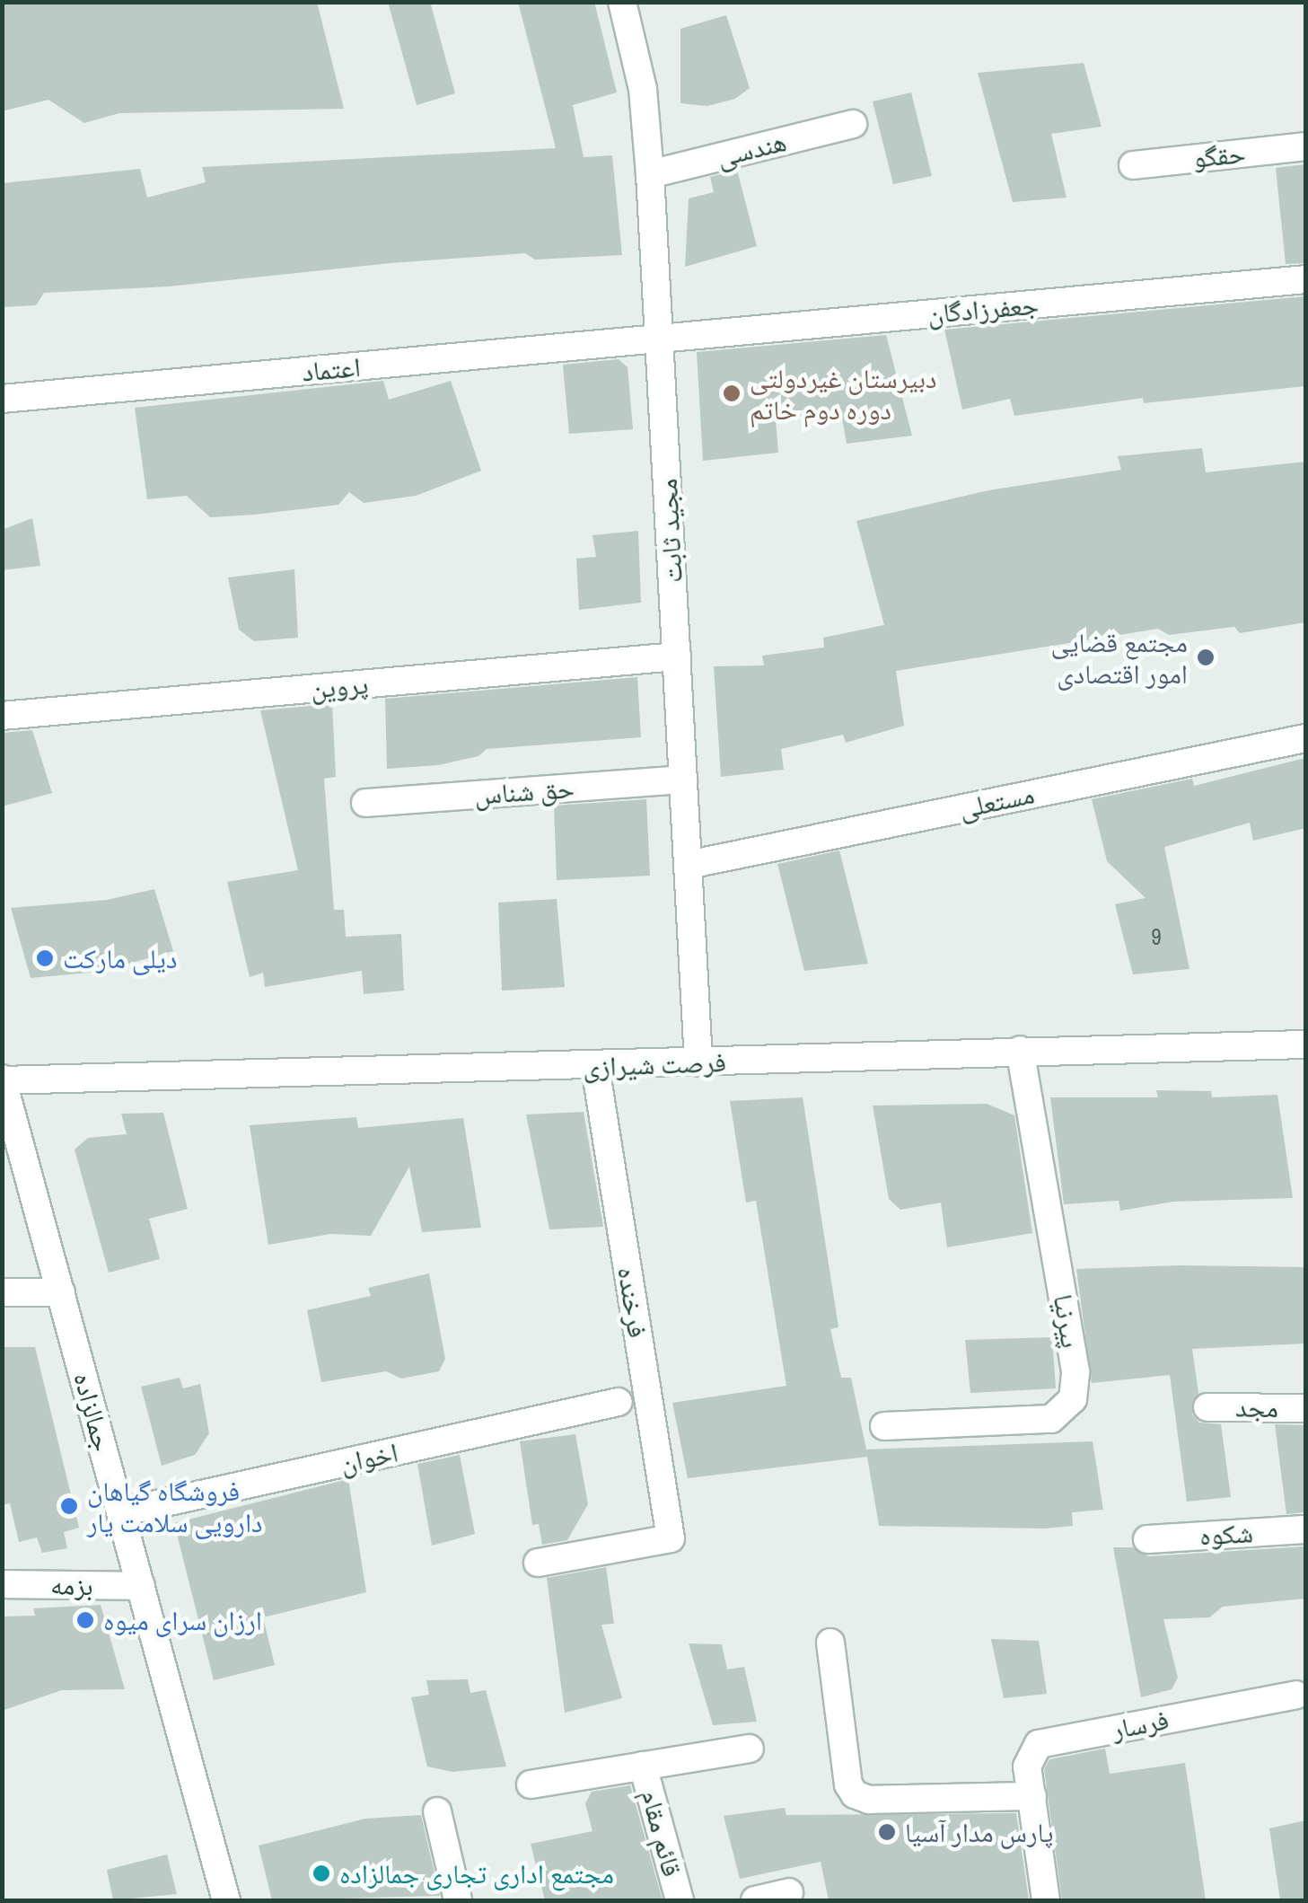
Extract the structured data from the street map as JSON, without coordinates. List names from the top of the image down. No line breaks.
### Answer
{"streets":{"street":["هندسی","حقگو","جعفرزادگان","اعتماد","مجید ثابت","پروین","حق شناس","مستعلی","فرصت شیرازی","فرخنده","پیرنیا","مجد","جمالزاده","اخوان","شکوه","بزمه","فرسار","قائم مقام"]},"crossings":[["هندسی","مجید ثابت"],["جعفرزادگان","اعتماد"],["جعفرزادگان","مجید ثابت"],["اعتماد","مجید ثابت"],["مجید ثابت","پروین"],["مجید ثابت","حق شناس"],["مجید ثابت","مستعلی"],["مجید ثابت","فرصت شیرازی"],["فرصت شیرازی","فرخنده"],["فرصت شیرازی","پیرنیا"],["فرصت شیرازی","جمالزاده"],["جمالزاده","اخوان"],["جمالزاده","بزمه"]],"places":["دبیرستان غیردولتی دوره دوم خاتم","مجتمع قضایی امور اقتصادی","دیلی مارکت","فروشگاه گیاهان دارویی سلامت یار","ارزان سرای میوه","پارس مدار آسیا","مجتمع اداری تجاری جمالزاده"],"house_numbers":["9"]}
